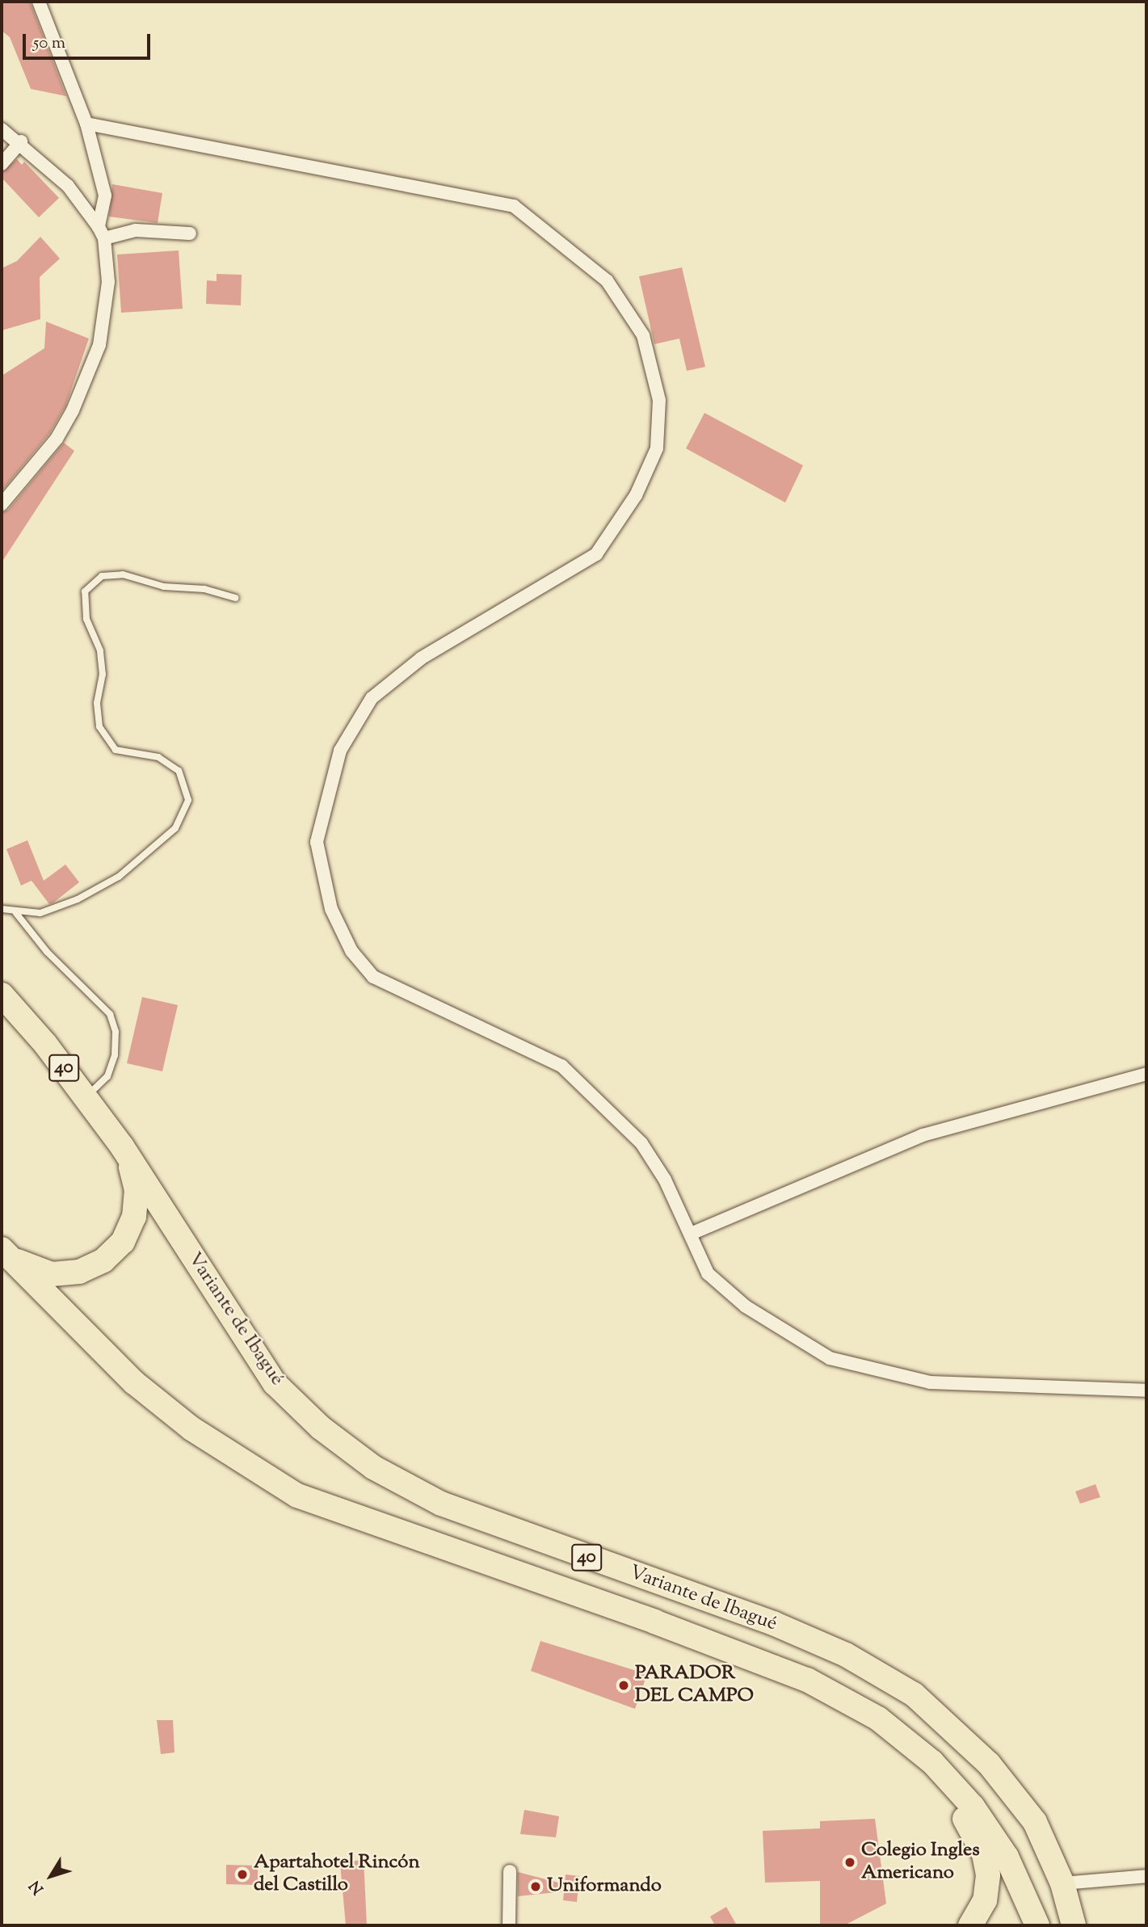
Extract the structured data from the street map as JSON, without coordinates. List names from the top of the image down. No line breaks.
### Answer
{"streets":{"highway":["40","Variante de Ibagué"]},"places":["PARADOR DEL CAMPO","Colegio Ingles Americano","Apartahotel Rincón del Castillo","Uniformando"],"scale_bar":"50 m","north":"bottom left"}
